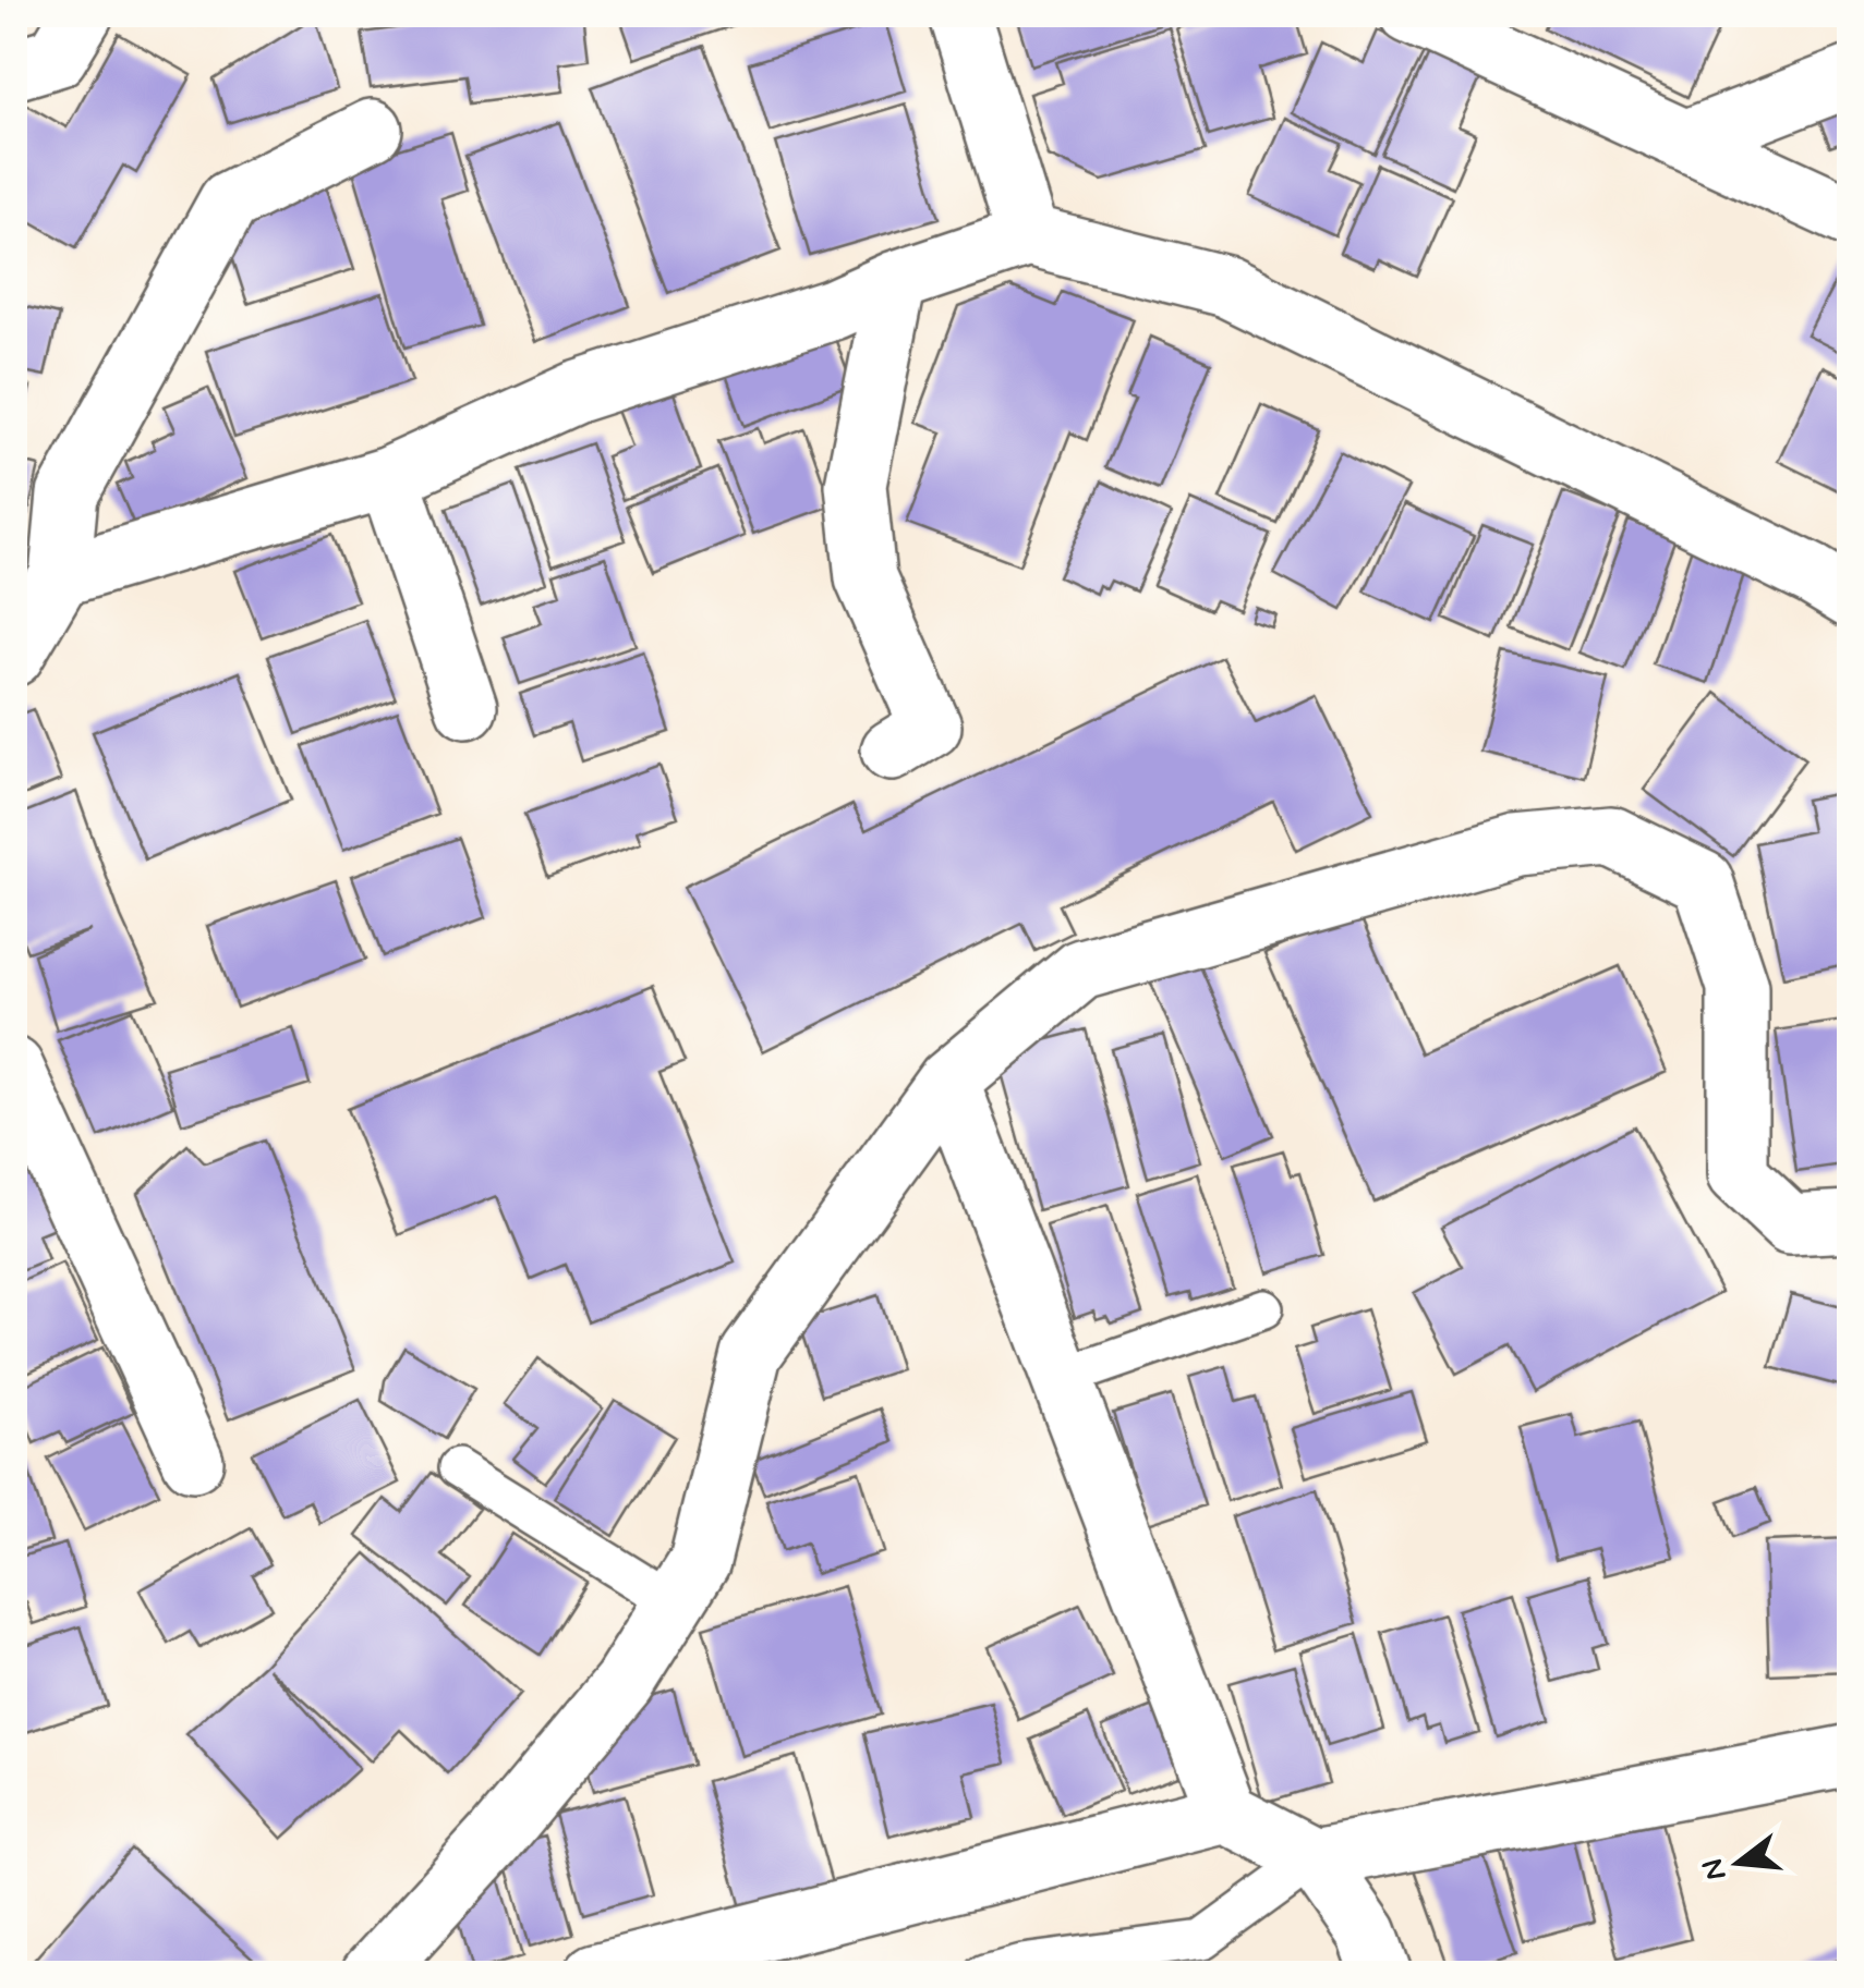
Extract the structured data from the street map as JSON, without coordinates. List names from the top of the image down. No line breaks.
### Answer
{"north":"left"}
